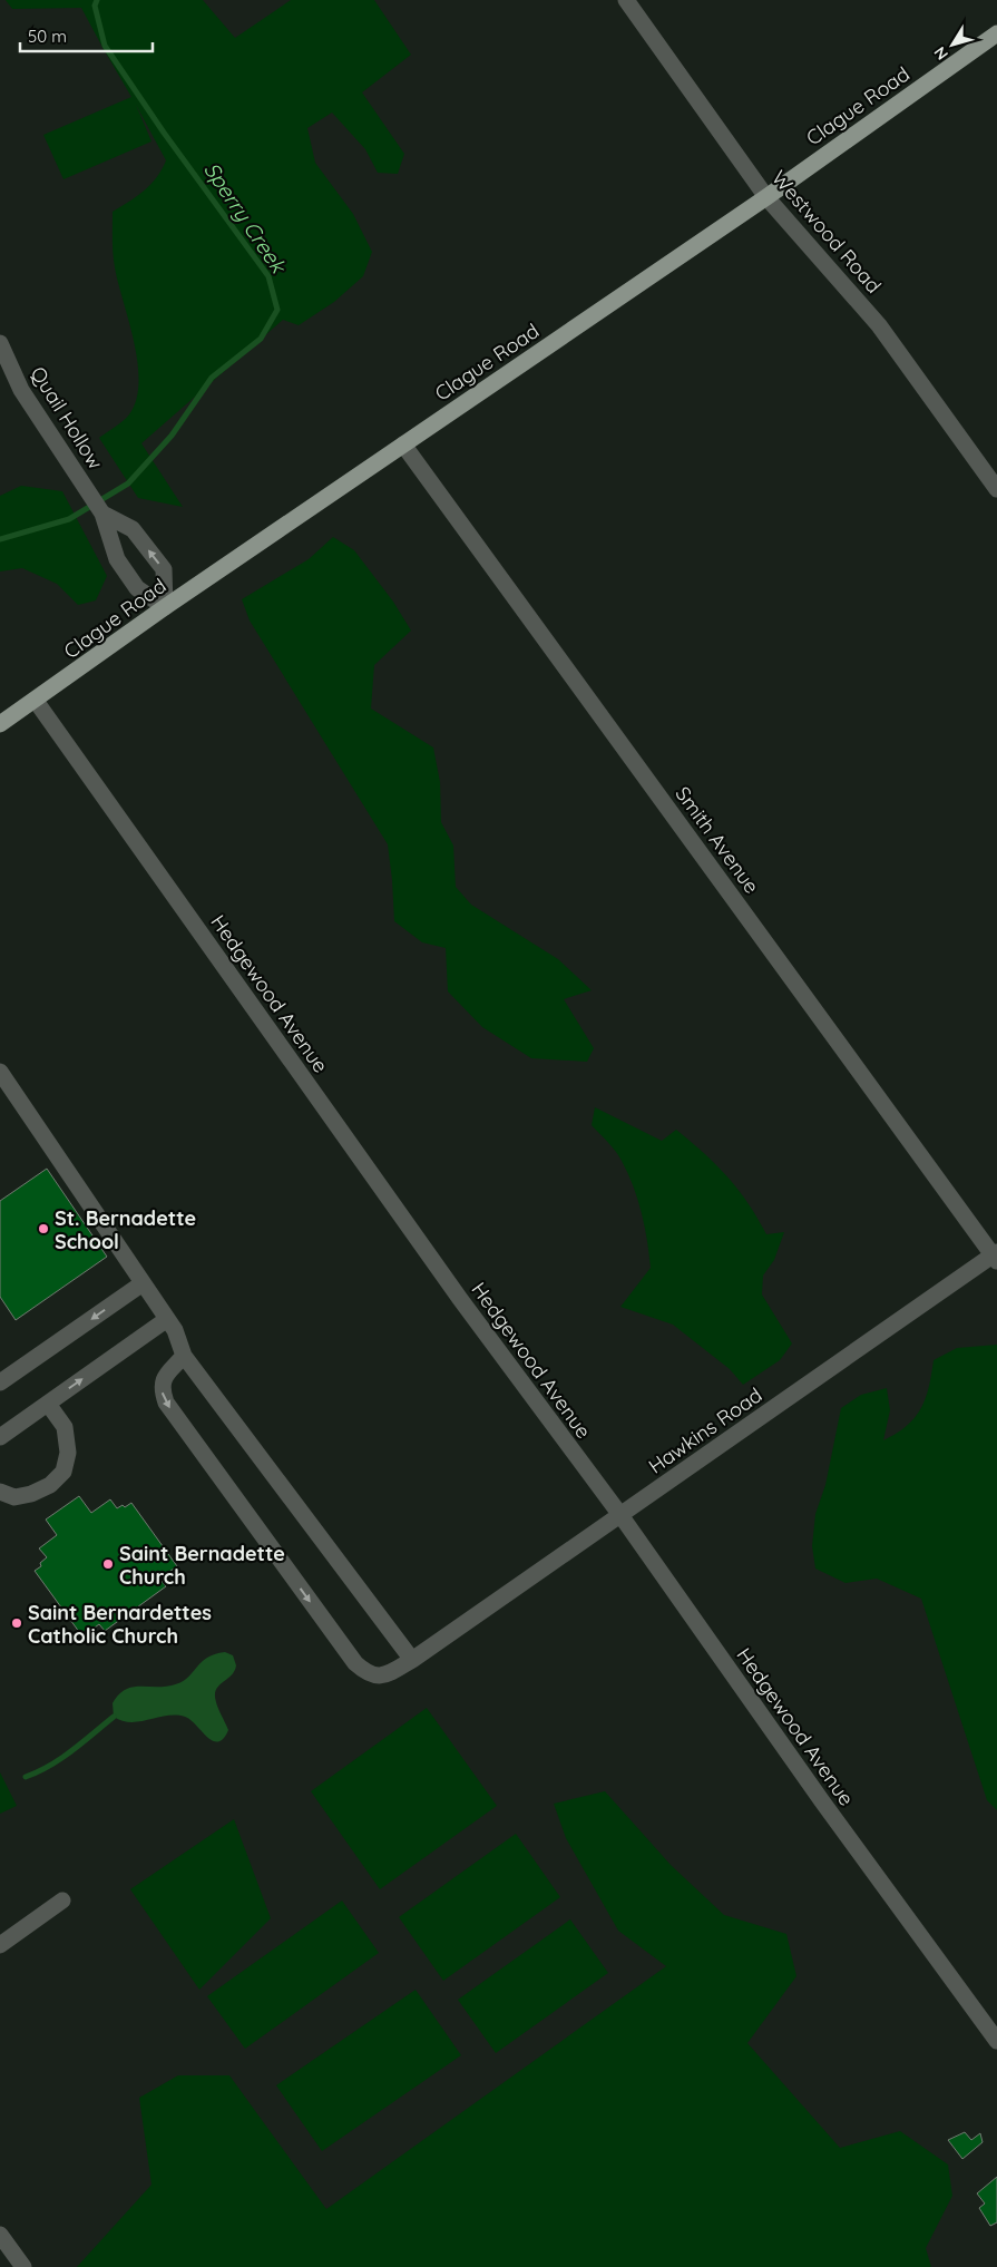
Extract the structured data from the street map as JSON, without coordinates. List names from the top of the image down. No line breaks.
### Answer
{"streets":{"main road":["Clague Road"],"street":["Westwood Road","Quail Hollow","Smith Avenue","Hedgewood Avenue","Hawkins Road"]},"crossings":[["Clague Road","Westwood Road"],["Clague Road","Quail Hollow"],["Clague Road","Smith Avenue"],["Clague Road","Hedgewood Avenue"],["Smith Avenue","Hawkins Road"],["Hedgewood Avenue","Hawkins Road"]],"water":["Sperry Creek"],"places":["St. Bernadette School","Saint Bernadette Church","Saint Bernardettes Catholic Church"],"scale_bar":"50 m","north":"bottom left"}
